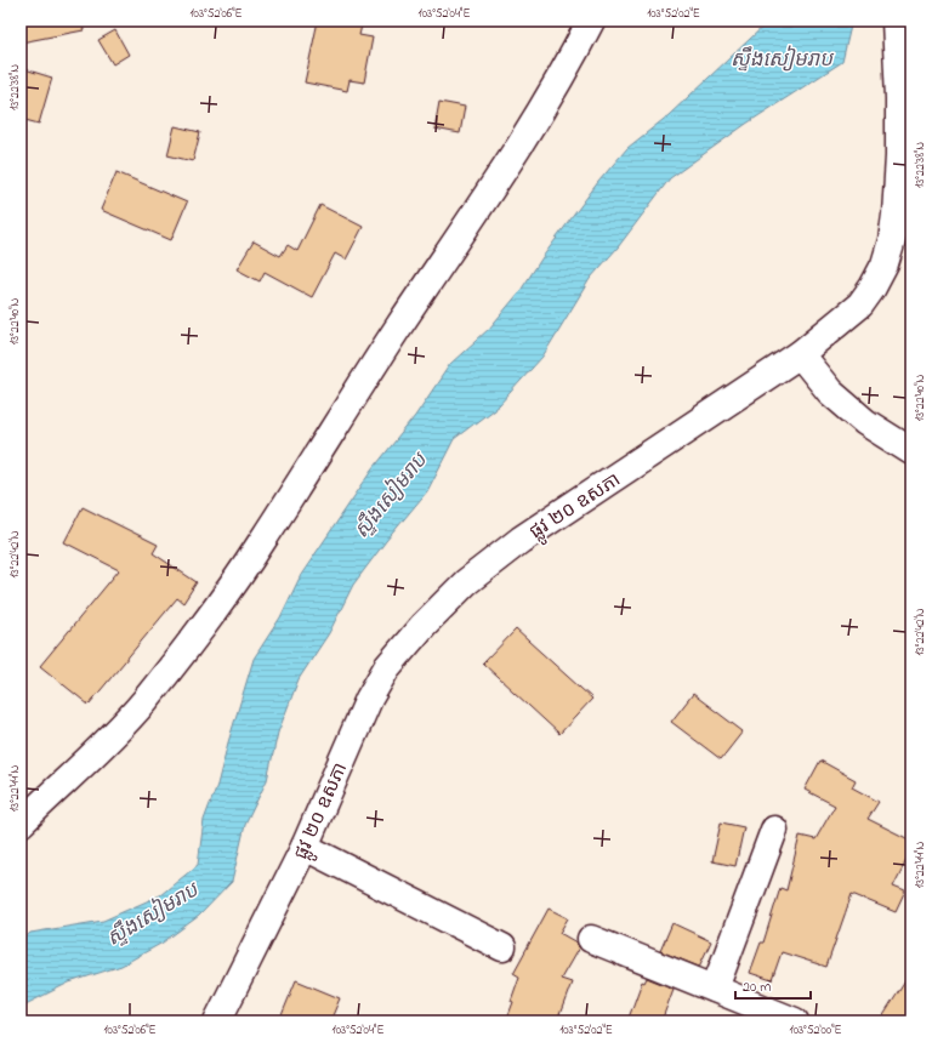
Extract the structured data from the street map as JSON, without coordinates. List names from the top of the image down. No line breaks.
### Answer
{"streets":{"street":["ផ្លូវ ២០ ឧសភា"]},"water":["ស្ទឹងសៀមរាប"],"scale_bar":"20 m","coordinates":["103°52'06\"E","103°52'04\"E","103°52'02\"E","13°22'38\"N","13°22'40\"N","13°22'42\"N","13°22'44\"N","103°52'00\"E"]}
